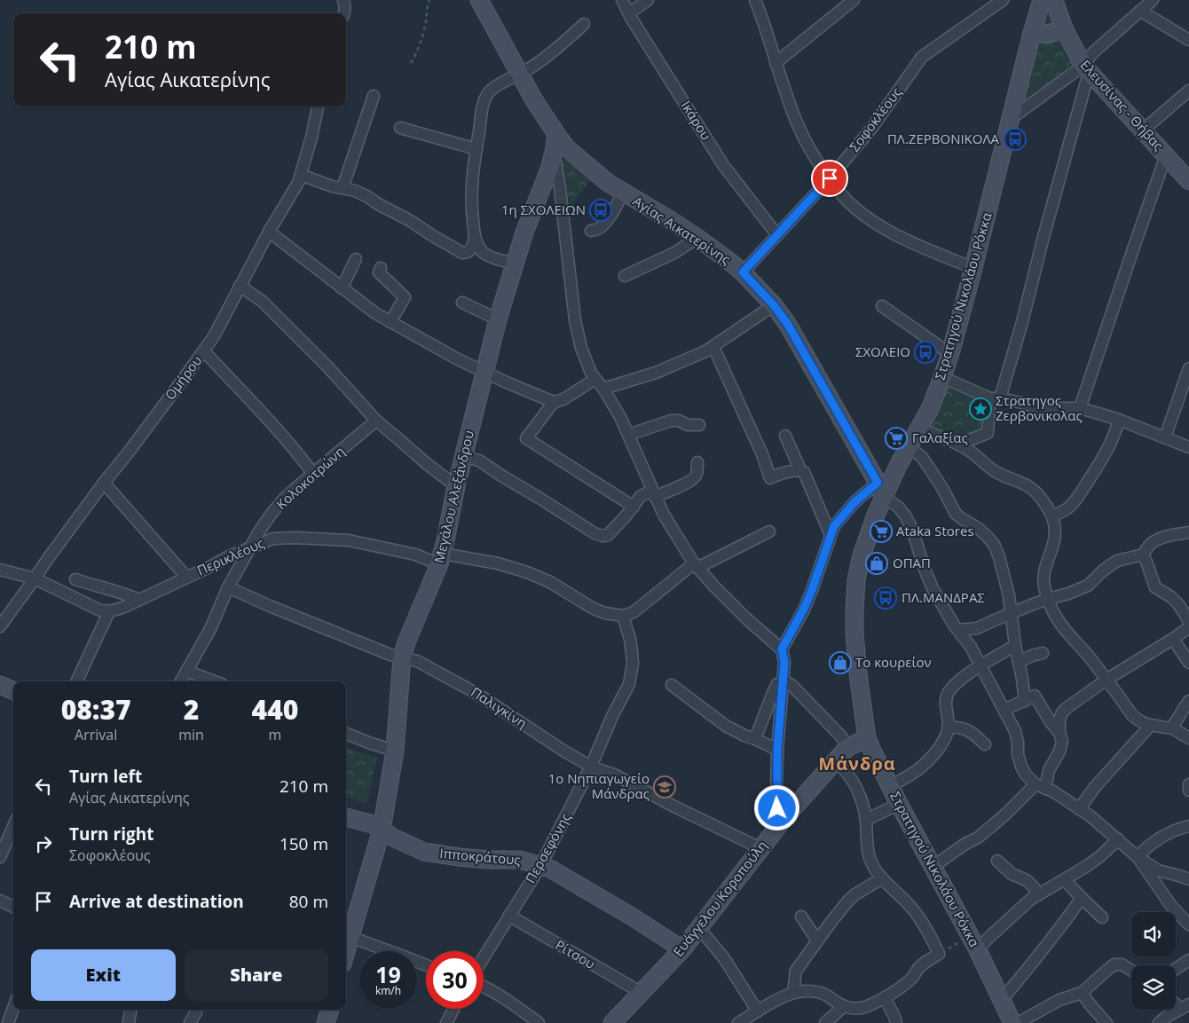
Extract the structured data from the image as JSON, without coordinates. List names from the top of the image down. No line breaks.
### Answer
{"streets":{"street":["Ελευσίνας - Θήβας","Σοφοκλέους","Ικάρου","Αγίας Αικατερίνης","Στρατηγού Νικολάου Ρόκκα","Ομήρου","Κολοκοτρώνη","Μεγάλου Αλεξάνδρου","Περικλέους","Παλιγκίνη","Περσεφόνης","Ιπποκράτους","Ευάγγελου Κοροπούλη","Ρίτσου"]},"crossings":[["Σοφοκλέους","Ικάρου"],["Σοφοκλέους","Αγίας Αικατερίνης"],["Αγίας Αικατερίνης","Στρατηγού Νικολάου Ρόκκα"],["Αγίας Αικατερίνης","Μεγάλου Αλεξάνδρου"],["Στρατηγού Νικολάου Ρόκκα","Ευάγγελου Κοροπούλη"],["Κολοκοτρώνη","Περικλέους"],["Κολοκοτρώνη","Παλιγκίνη"],["Μεγάλου Αλεξάνδρου","Περικλέους"],["Μεγάλου Αλεξάνδρου","Παλιγκίνη"],["Μεγάλου Αλεξάνδρου","Ιπποκράτους"],["Περικλέους","Περσεφόνης"],["Παλιγκίνη","Περσεφόνης"],["Παλιγκίνη","Ευάγγελου Κοροπούλη"],["Περσεφόνης","Ιπποκράτους"],["Περσεφόνης","Ρίτσου"],["Ιπποκράτους","Ευάγγελου Κοροπούλη"],["Ευάγγελου Κοροπούλη","Ρίτσου"]],"districts":["Μάνδρα"],"places":{"bus stop":["ΠΛ.ΖΕΡΒΟΝΙΚΟΛΑ","1η ΣΧΟΛΕΙΩΝ","ΣΧΟΛΕΙΟ","ΠΛ.ΜΑΝΔΡΑΣ"],"place":["Στρατηγος Ζερβονικολας"],"supermarket":["Γαλαξίας","Ataka Stores"],"shop":["ΟΠΑΠ","Το κουρείον"],"school or university":["1ο Νηπιαγωγείο Μάνδρας"]},"page":{"turn":["210 m","Αγίας Αικατερίνης"],"eta":["08:37","Arrival","2","min","440","m"],"list":[{"name":"Turn left","note":"Αγίας Αικατερίνης","value":"210 m"},{"name":"Turn right","note":"Σοφοκλέους","value":"150 m"},{"name":"Arrive at destination","value":"80 m"}],"buttons":["Exit","Share"],"speed":"19 km/h","limit":"30"}}
